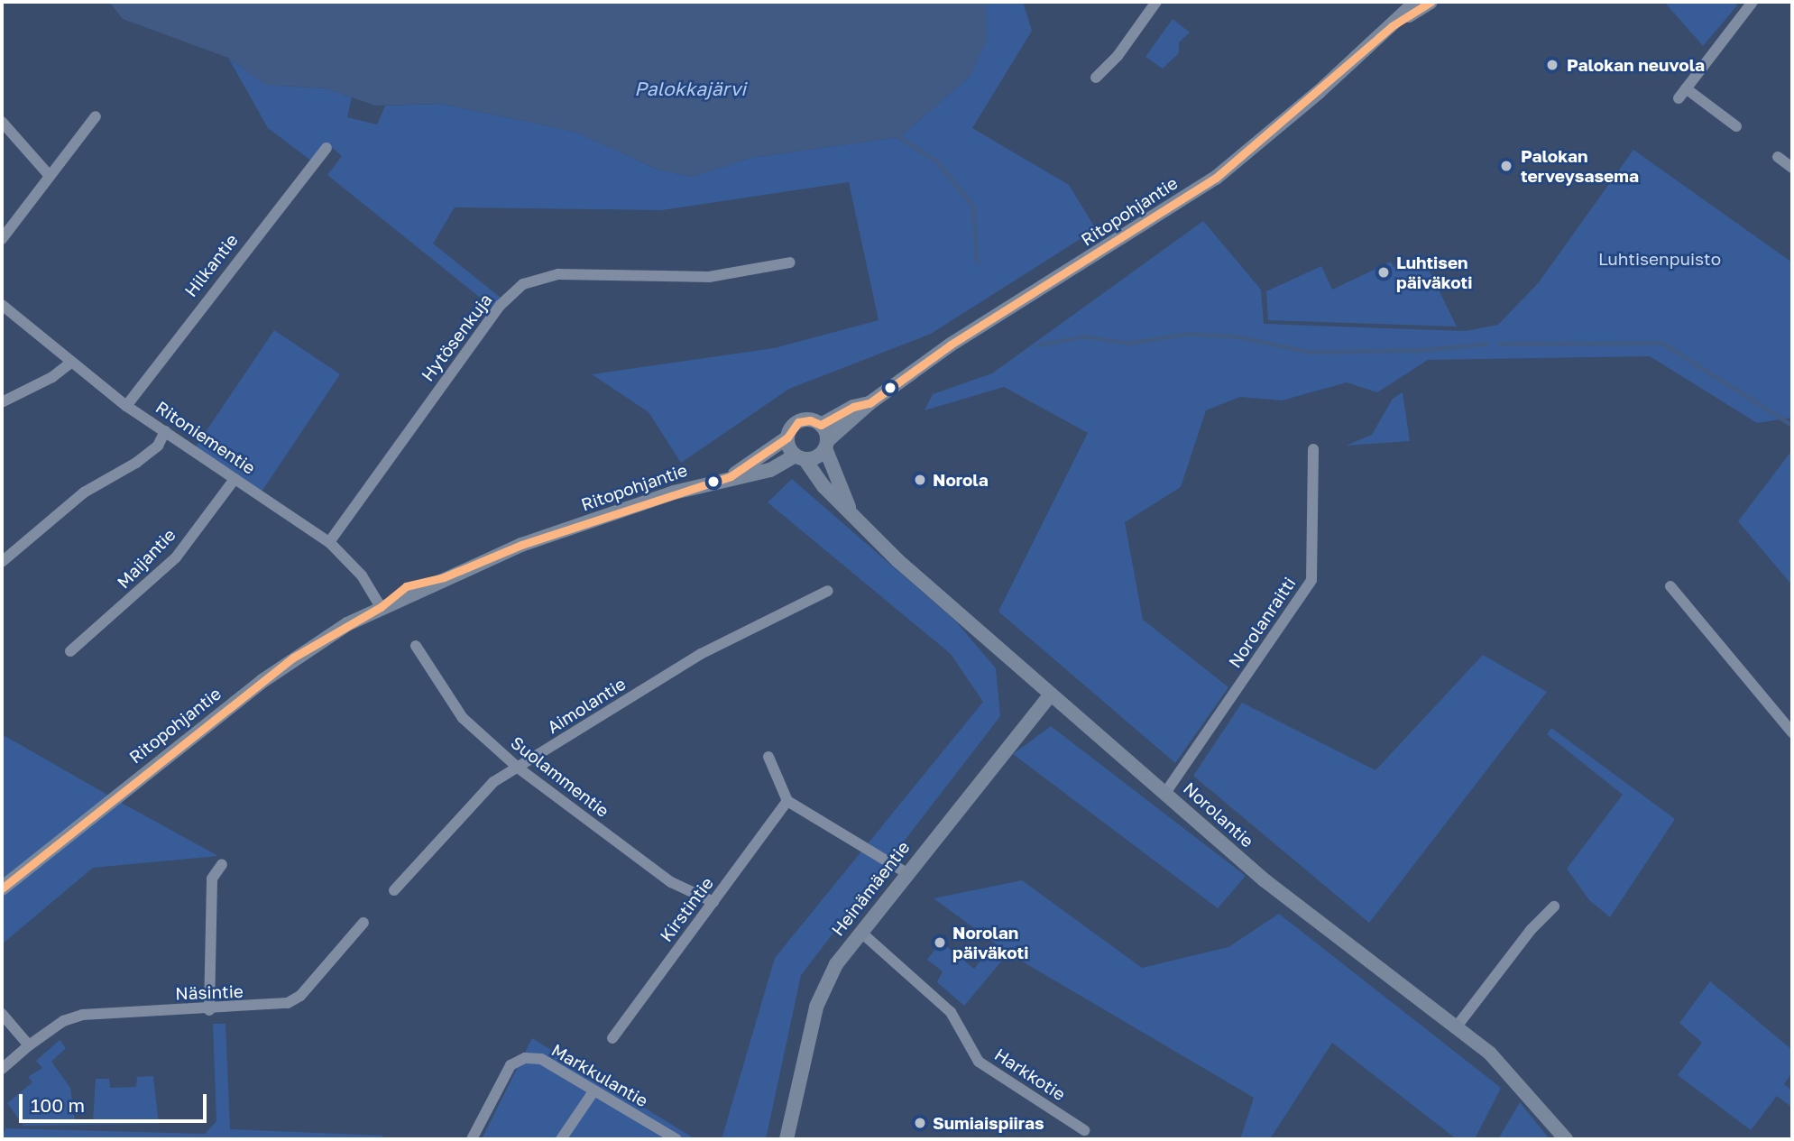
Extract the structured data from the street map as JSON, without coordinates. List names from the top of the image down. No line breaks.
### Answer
{"streets":{"main road":["Ritopohjantie","Norolantie","Heinämäentie"],"street":["Hilkantie","Hytösenkuja","Ritoniementie","Maijantie","Norolanraitti","Aimolantie","Suolammentie","Kirstintie","Näsintie","Harkkotie","Markkulantie"]},"crossings":[["Ritopohjantie","Ritoniementie"],["Ritopohjantie","Norolantie"],["Hilkantie","Ritoniementie"],["Hytösenkuja","Ritoniementie"],["Ritoniementie","Maijantie"],["Norolanraitti","Norolantie"],["Aimolantie","Suolammentie"],["Suolammentie","Kirstintie"],["Norolantie","Heinämäentie"],["Heinämäentie","Harkkotie"]],"water":["Palokkajärvi"],"parks":["Luhtisenpuisto"],"places":["Palokan neuvola","Palokan terveysasema","Luhtisen päiväkoti","Norola","Norolan päiväkoti","Sumiaispiiras"],"scale_bar":"100 m"}
